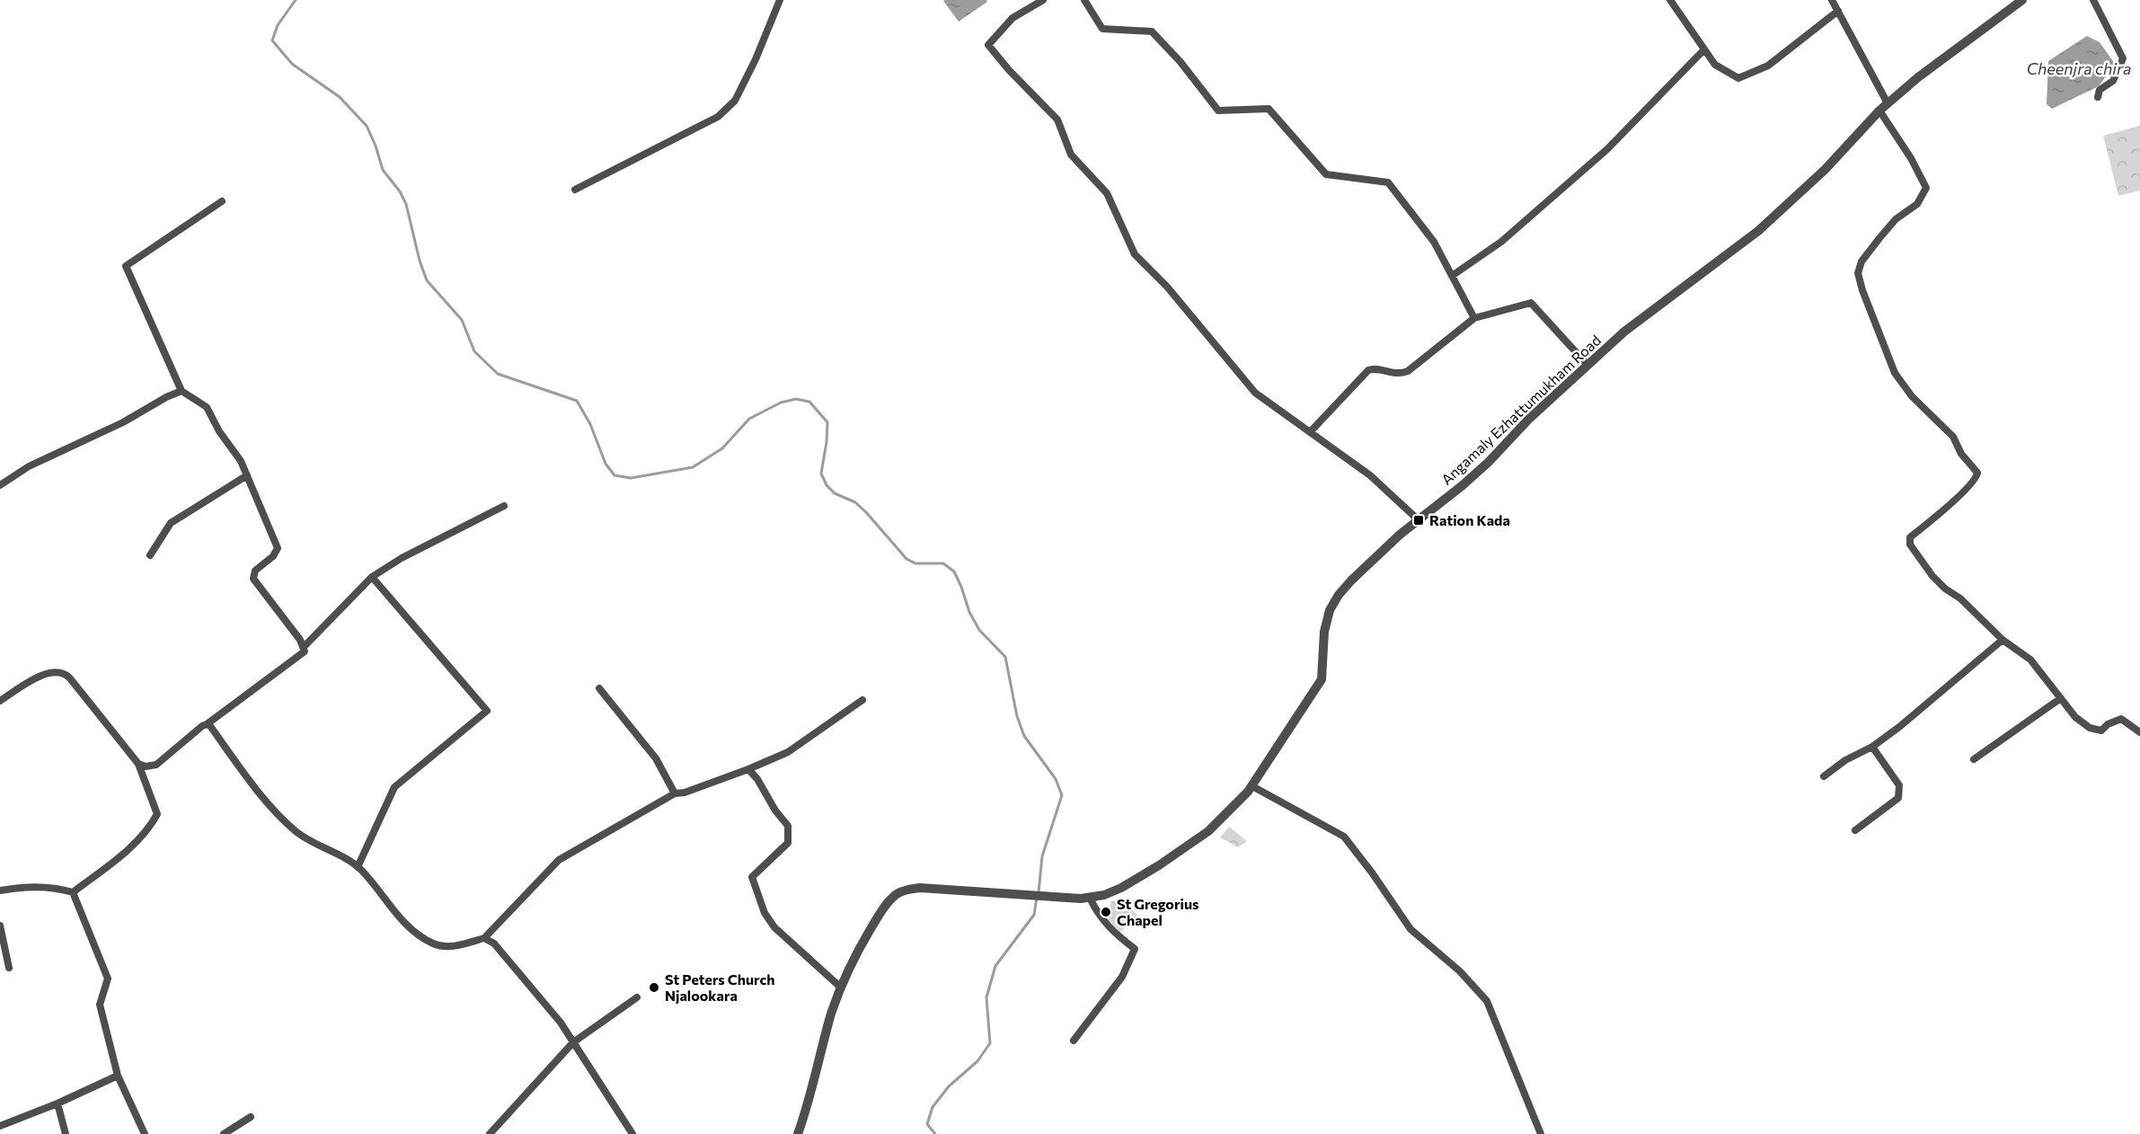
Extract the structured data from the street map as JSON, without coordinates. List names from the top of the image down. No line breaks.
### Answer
{"streets":{"street":["Angamaly Ezhattumukham Road"]},"water":["Cheenjra chira"],"places":{"transit":["Ration Kada"],"other":["St Gregorius Chapel","St Peters Church Njalookara"]}}
